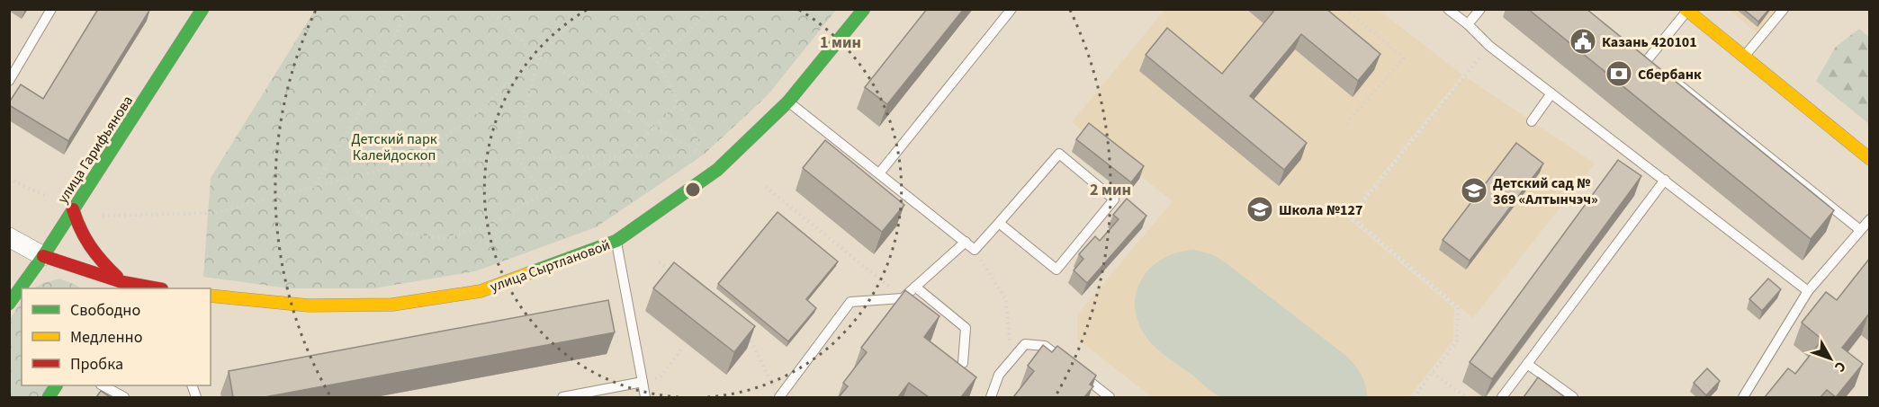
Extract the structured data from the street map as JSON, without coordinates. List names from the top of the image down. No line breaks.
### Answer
{"streets":{"street":["улица Гарифьянова","улица Сыртлановой"]},"parks":["Детский парк Калейдоскоп"],"places":{"public building":["Казань 420101"],"bank":["Сбербанк"],"school or university":["Детский сад № 369 «Алтынчэч»","Школа №127"]},"legend":["Свободно","Медленно","Пробка"],"north":"bottom right","rings":["1 мин","2 мин"]}
